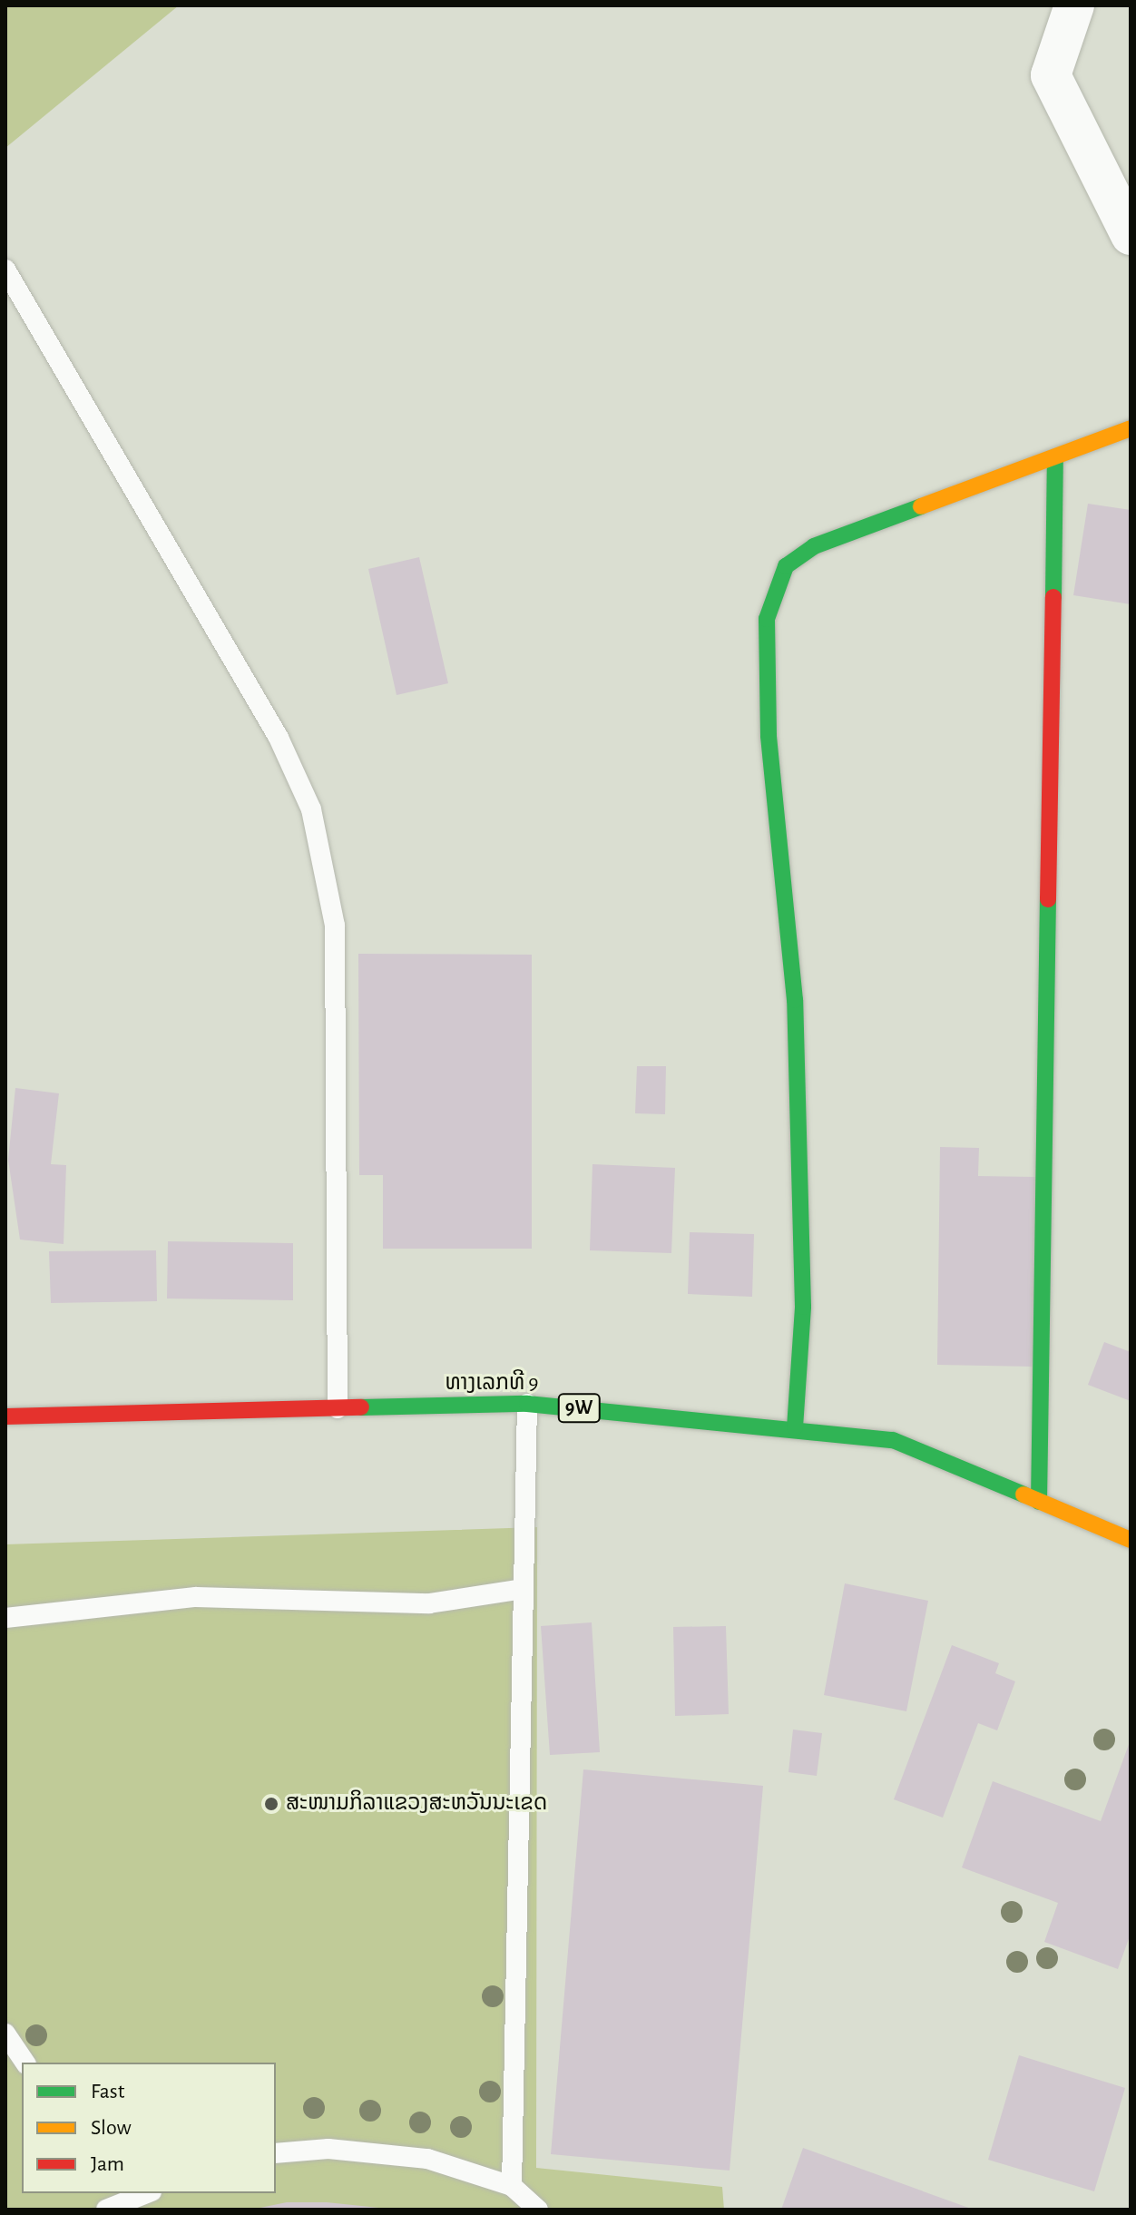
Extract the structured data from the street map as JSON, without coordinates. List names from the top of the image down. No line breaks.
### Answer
{"streets":{"street":["ທາງເລກທີ 9","9W"]},"places":["ສະໜາມກິລາແຂວງສະຫວັນນະເຂດ"],"legend":["Fast","Slow","Jam"]}
